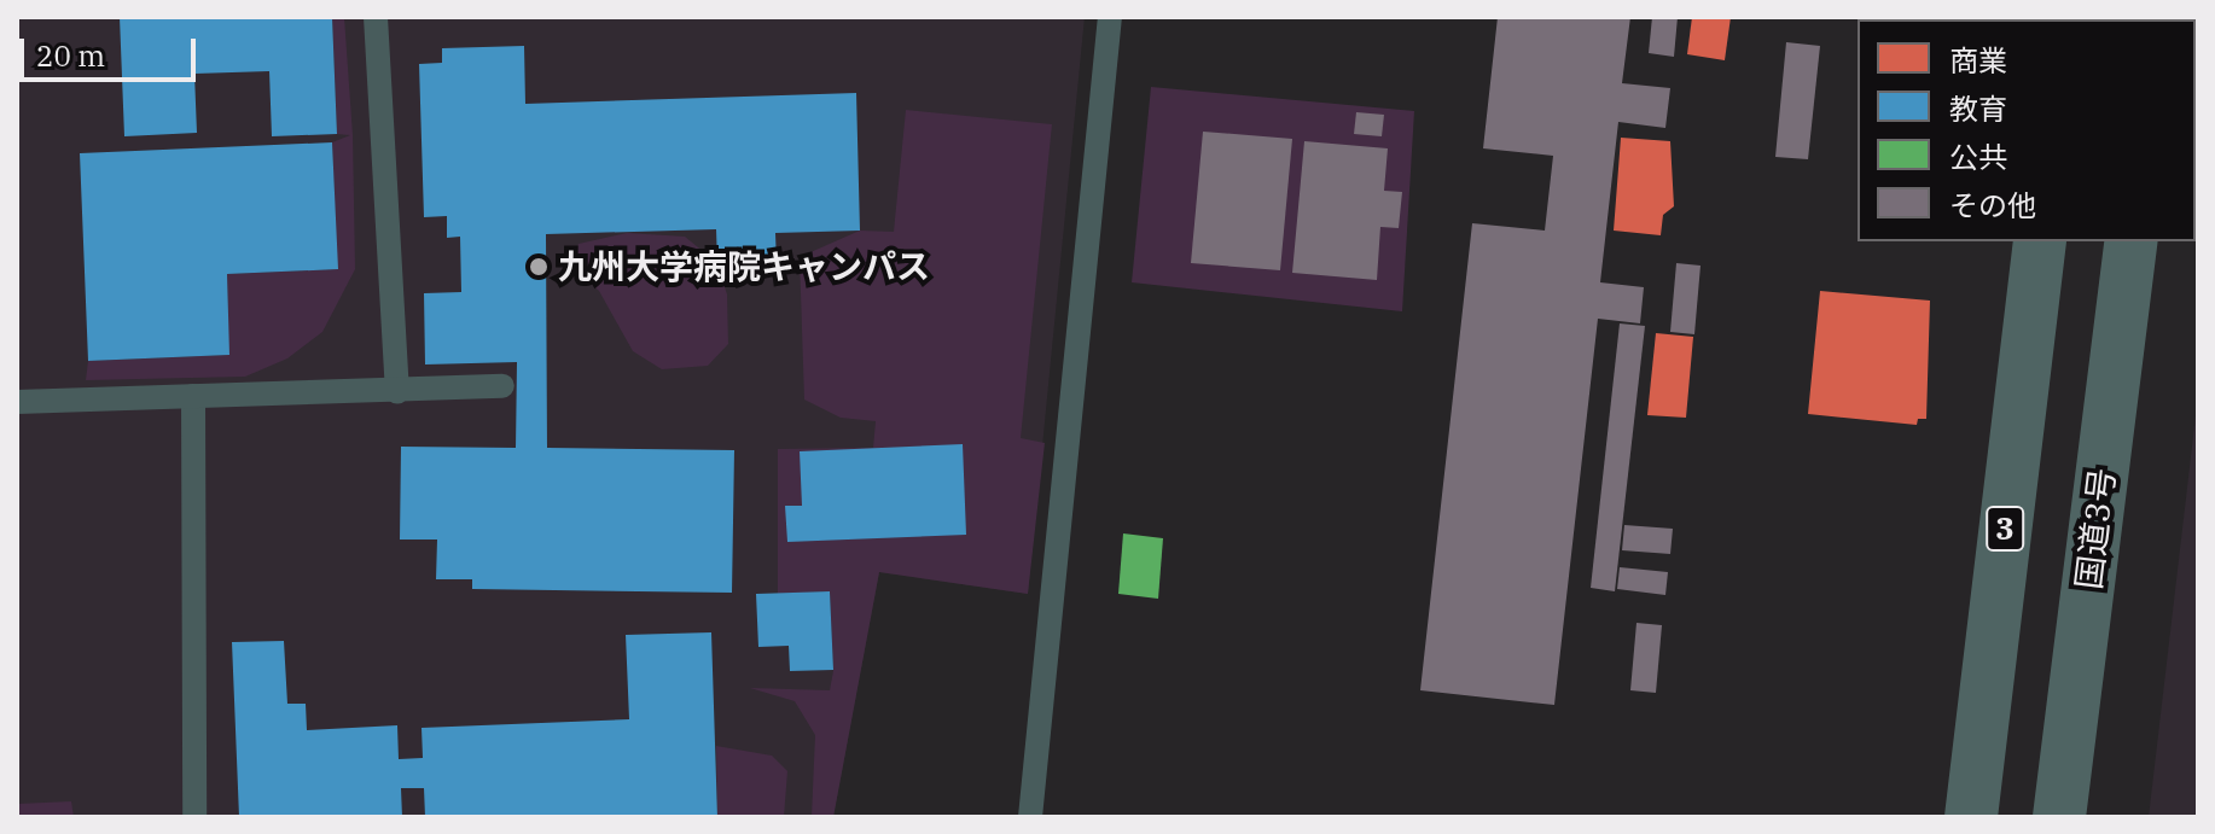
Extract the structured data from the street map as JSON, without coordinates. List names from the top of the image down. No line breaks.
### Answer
{"streets":{"highway":["3","国道3号"]},"places":["九州大学病院キャンパス"],"legend":["商業","教育","公共","その他"],"scale_bar":"20 m"}
